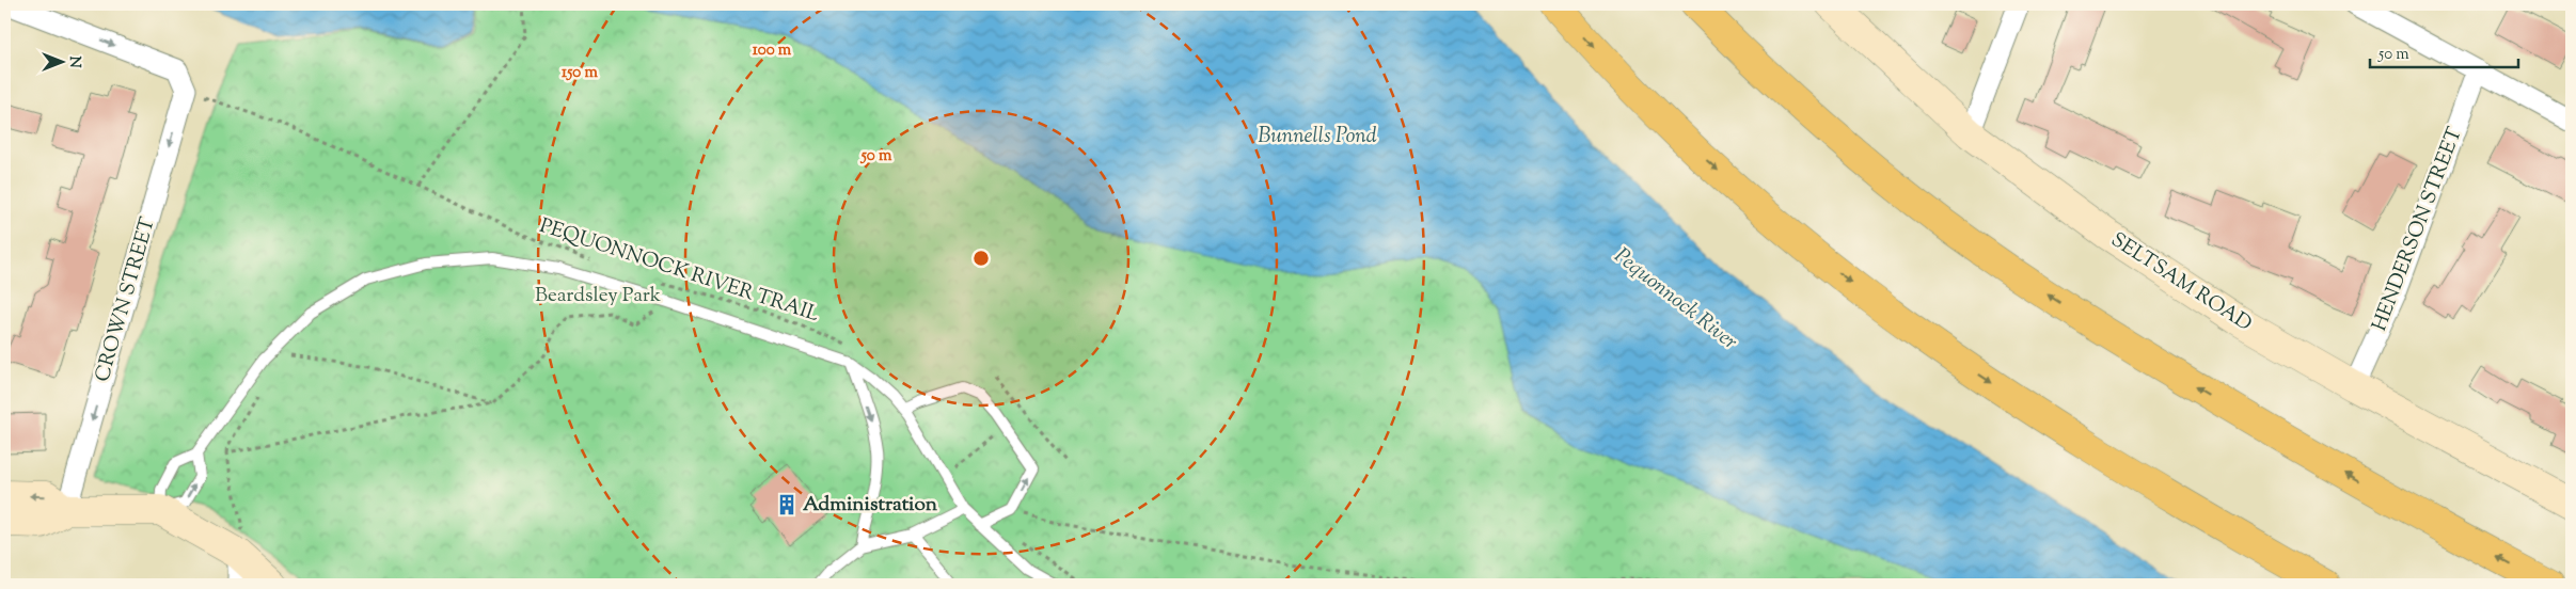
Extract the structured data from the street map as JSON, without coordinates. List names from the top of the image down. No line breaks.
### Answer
{"streets":{"main road":["SELTSAM ROAD"],"street":["HENDERSON STREET","CROWN STREET"],"path":["PEQUONNOCK RIVER TRAIL"]},"crossings":[["HENDERSON STREET","SELTSAM ROAD"],["PEQUONNOCK RIVER TRAIL","CROWN STREET"]],"one_way":["CROWN STREET"],"water":["Bunnells Pond","Pequonnock River"],"parks":["Beardsley Park"],"places":{"building":["Administration"]},"scale_bar":"50 m","north":"right","rings":["100 m","150 m","50 m"]}
